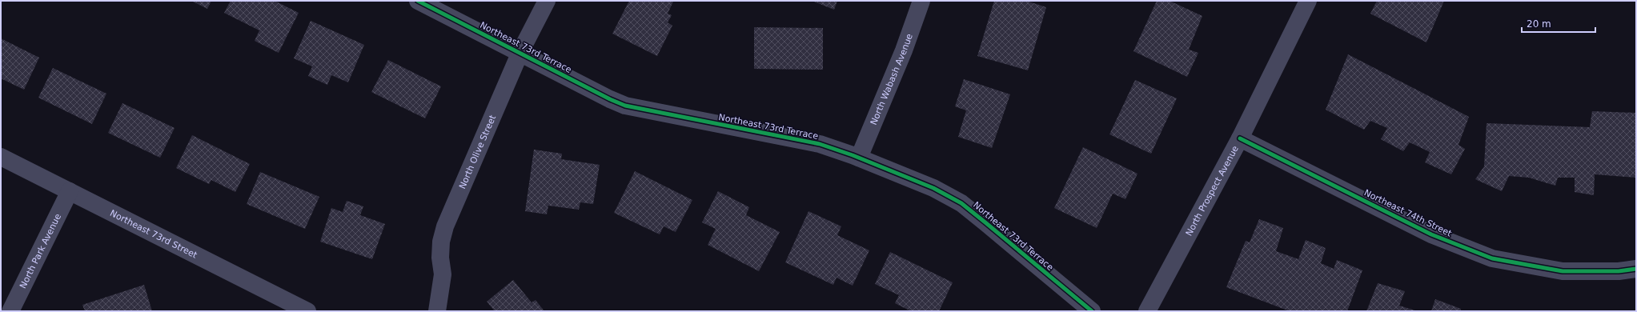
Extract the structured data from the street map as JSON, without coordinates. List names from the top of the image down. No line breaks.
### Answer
{"streets":{"street":["Northeast 73rd Terrace","North Wabash Avenue","North Olive Street","North Prospect Avenue","Northeast 74th Street","Northeast 73rd Street","North Park Avenue"]},"crossings":[["Northeast 73rd Terrace","North Wabash Avenue"],["Northeast 73rd Terrace","North Olive Street"],["North Prospect Avenue","Northeast 74th Street"],["Northeast 73rd Street","North Park Avenue"]],"scale_bar":"20 m"}
